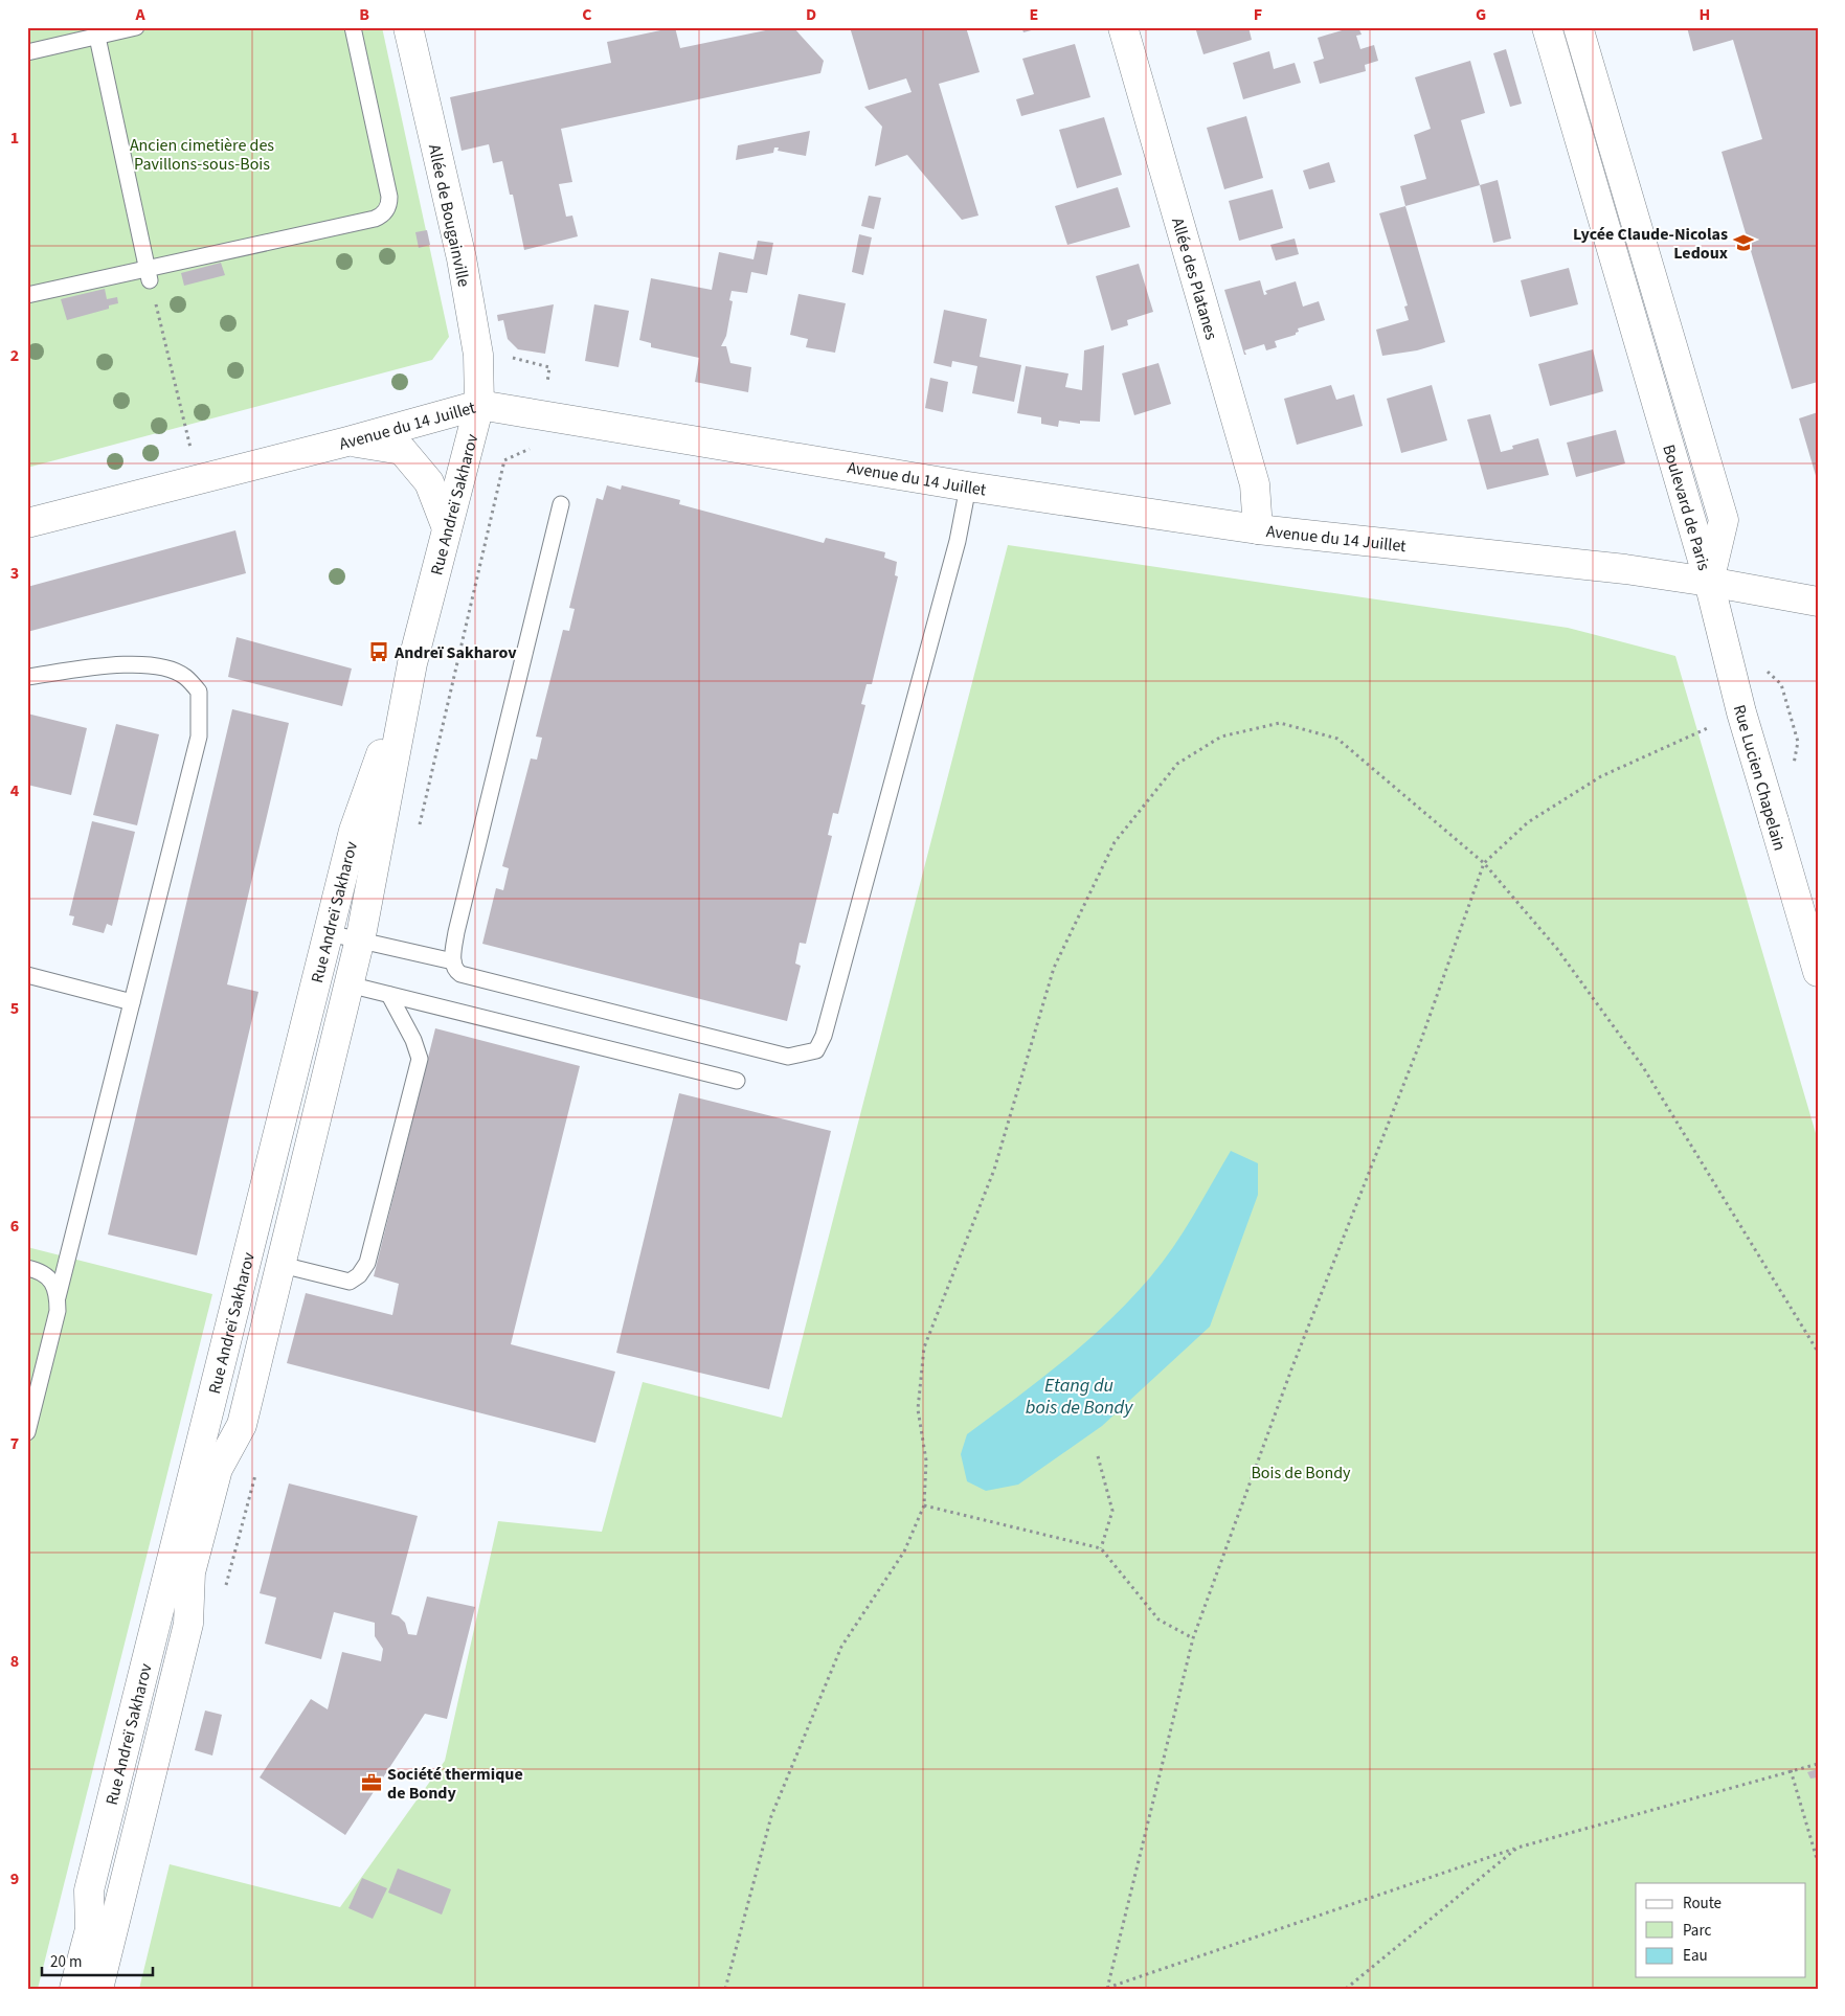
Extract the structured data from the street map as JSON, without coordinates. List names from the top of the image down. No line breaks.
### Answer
{"streets":{"street":["Allée de Bougainville","Allée des Platanes","Avenue du 14 Juillet","Rue Andreï Sakharov","Boulevard de Paris","Rue Lucien Chapelain"]},"crossings":[["Allée de Bougainville","Avenue du 14 Juillet"],["Allée de Bougainville","Rue Andreï Sakharov"],["Allée des Platanes","Avenue du 14 Juillet"],["Avenue du 14 Juillet","Rue Andreï Sakharov"],["Avenue du 14 Juillet","Boulevard de Paris"],["Avenue du 14 Juillet","Rue Lucien Chapelain"],["Boulevard de Paris","Rue Lucien Chapelain"]],"water":["Etang du bois de Bondy"],"parks":["Ancien cimetière des Pavillons-sous-Bois","Bois de Bondy"],"places":{"school or university":["Lycée Claude-Nicolas Ledoux"],"bus stop":["Andreï Sakharov"],"office":["Société thermique de Bondy"]},"legend":["Route","Parc","Eau"],"scale_bar":"20 m","grid":{"columns":["A","B","C","D","E","F","G","H"],"rows":["1","2","3","4","5","6","7","8","9"]}}
